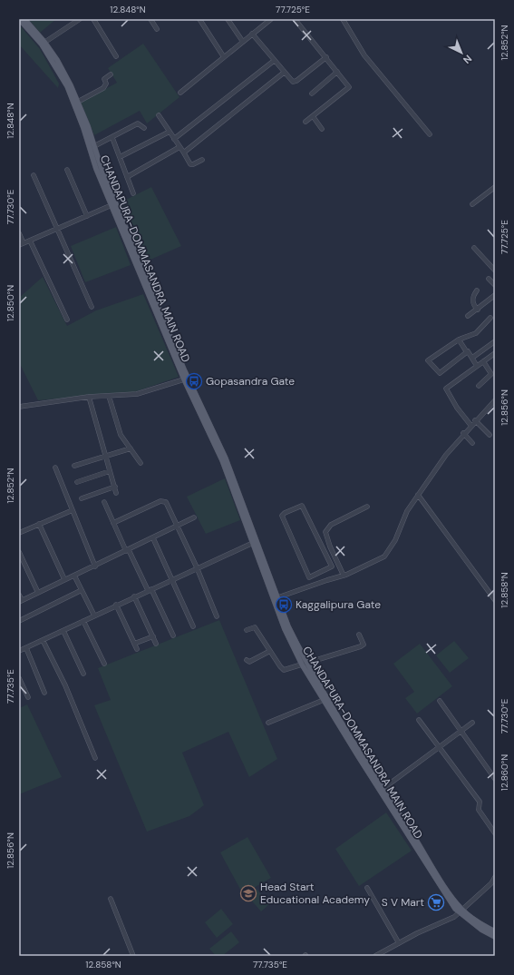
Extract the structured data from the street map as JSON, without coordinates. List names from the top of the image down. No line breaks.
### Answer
{"streets":{"main road":["CHANDAPURA-DOMMASANDRA MAIN ROAD"]},"places":{"bus stop":["Gopasandra Gate","Kaggalipura Gate"],"school or university":["Head Start Educational Academy"],"supermarket":["S V Mart"]},"north":"bottom right","coordinates":["12.848°N","77.725°E","12.852°N","77.730°E","12.850°N","12.856°N","12.858°N","77.735°E","12.860°N"]}
